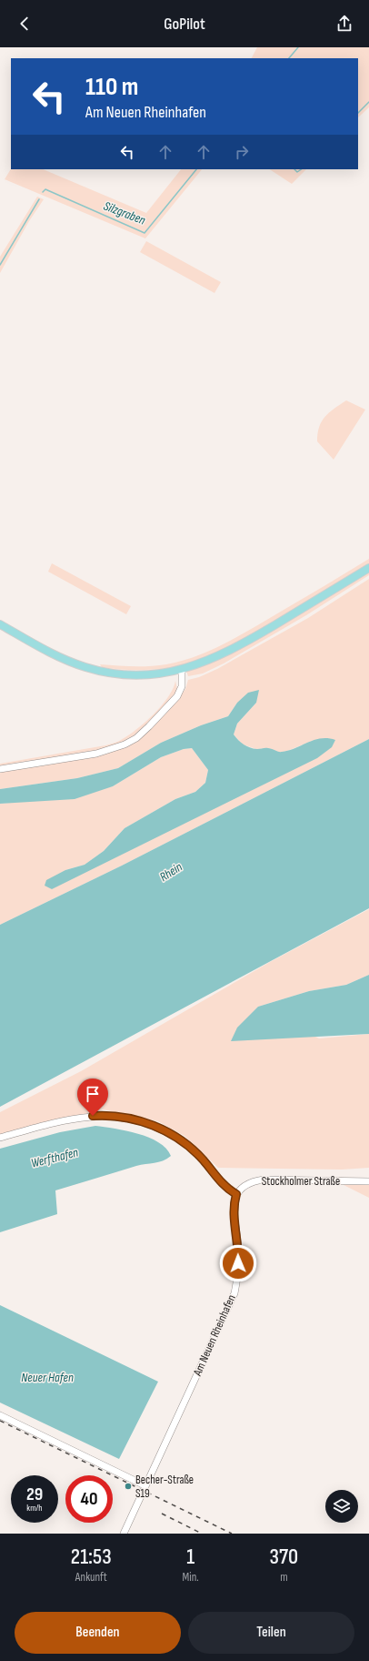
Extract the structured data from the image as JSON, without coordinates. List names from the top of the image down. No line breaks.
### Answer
{"streets":{"street":["Stockholmer Straße","Am Neuen Rheinhafen"]},"crossings":[["Stockholmer Straße","Am Neuen Rheinhafen"]],"water":["Silzgraben","Rhein","Werfthafen","Neuer Hafen"],"places":["Becher-Straße S19"],"page":{"header":"GoPilot","turn":["110 m","Am Neuen Rheinhafen"],"speed":"29 km/h","limit":"40","eta":["21:53","Ankunft","1","Min.","370","m"],"buttons":["Beenden","Teilen"]}}
